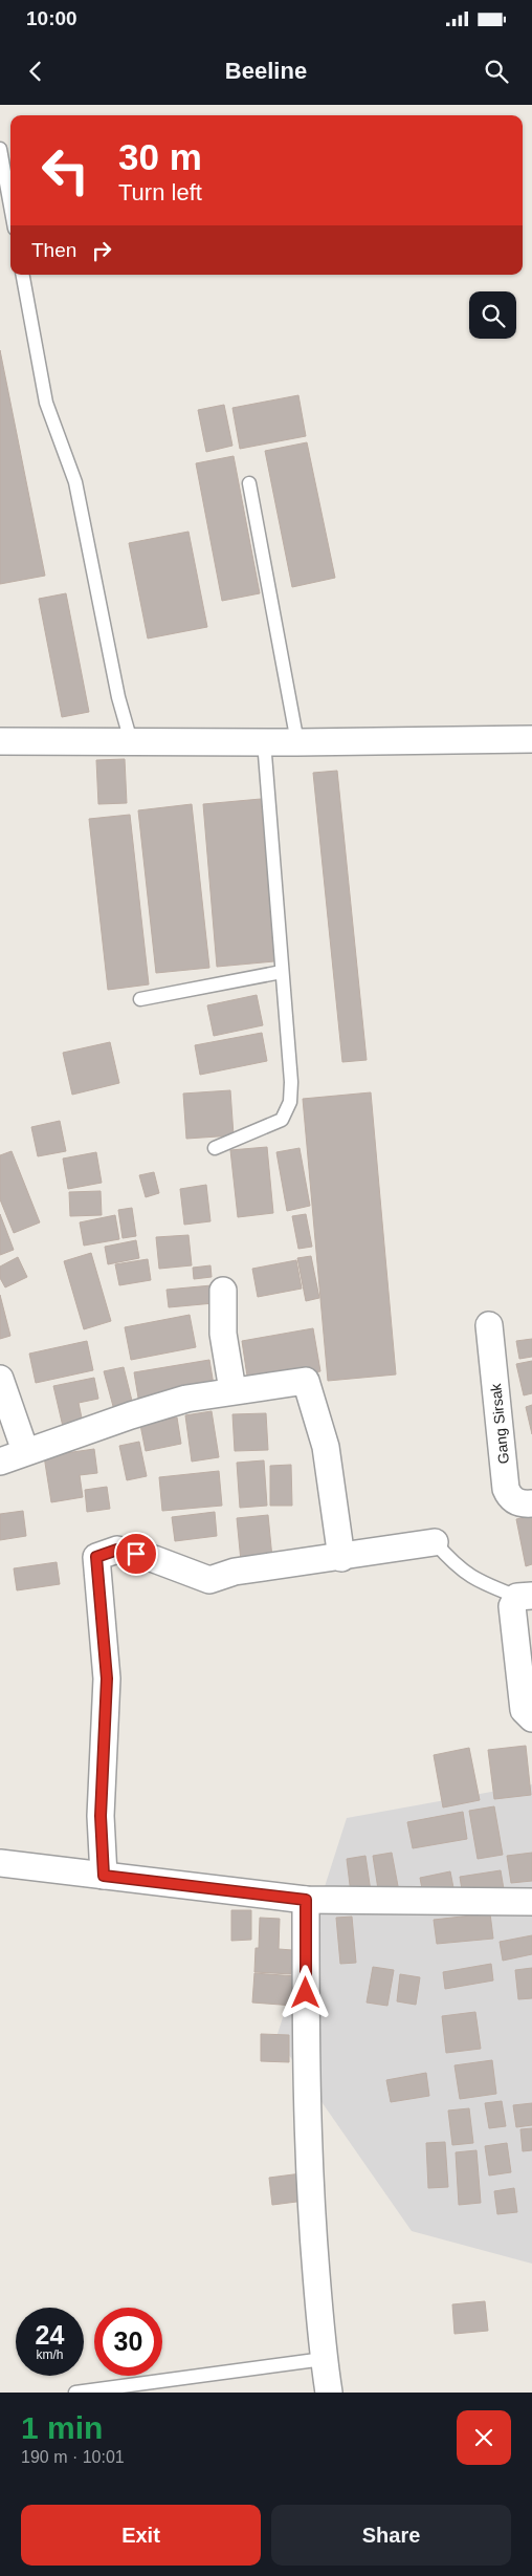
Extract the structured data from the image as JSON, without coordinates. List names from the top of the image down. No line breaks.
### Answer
{"streets":{"street":["Gang Sirsak"]},"page":{"status":"10:00","header":"Beeline","turn":["30 m","Turn left"],"then":"Then","speed":"24 km/h","limit":"30","heading":["1 min","190 m · 10:01"],"buttons":["Exit","Share"]}}
